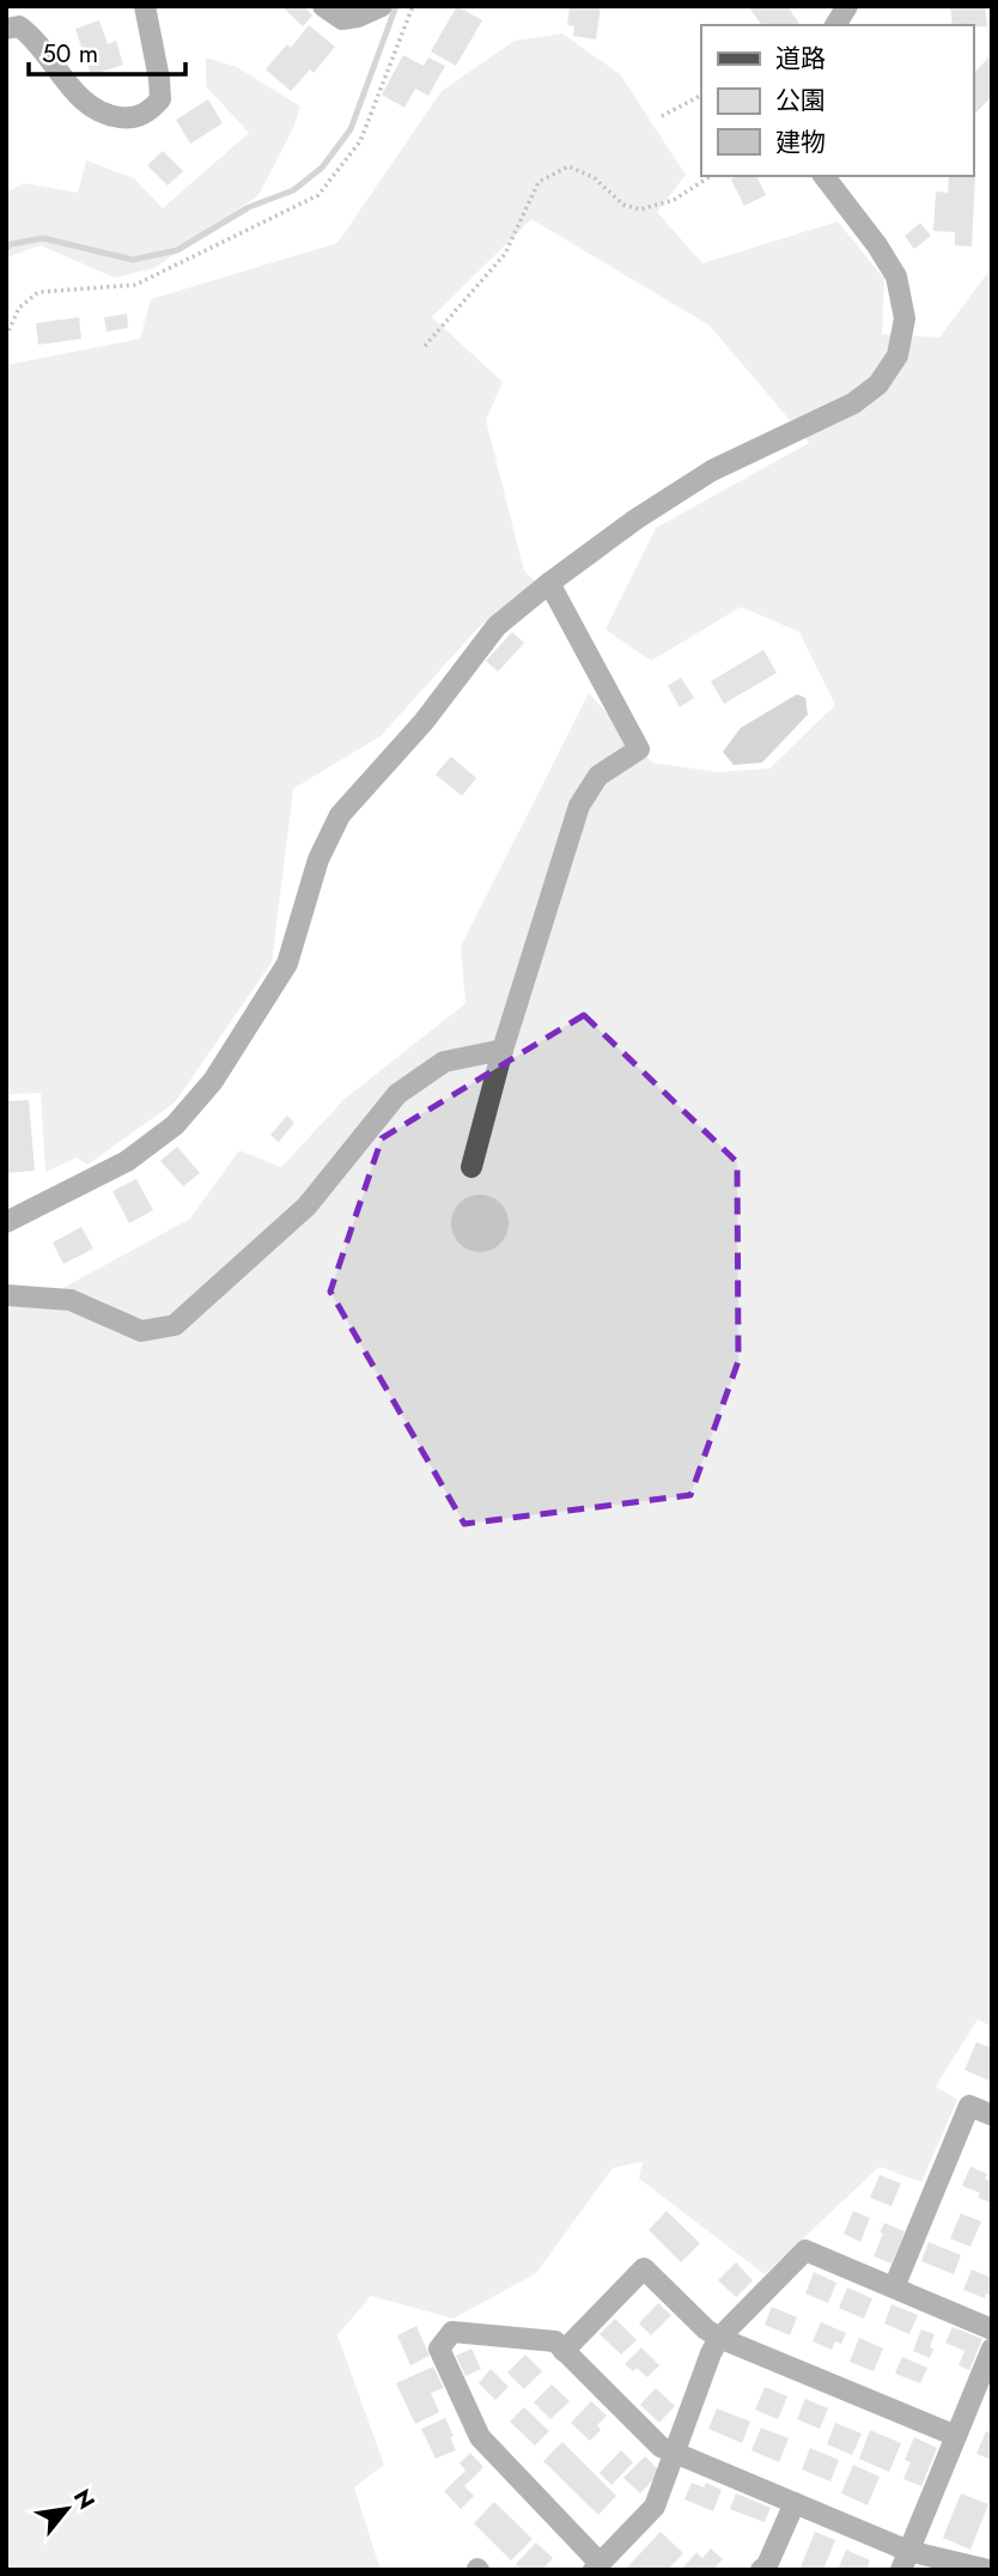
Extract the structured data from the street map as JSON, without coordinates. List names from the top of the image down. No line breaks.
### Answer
{"legend":["道路","公園","建物"],"scale_bar":"50 m","north":"top right"}
